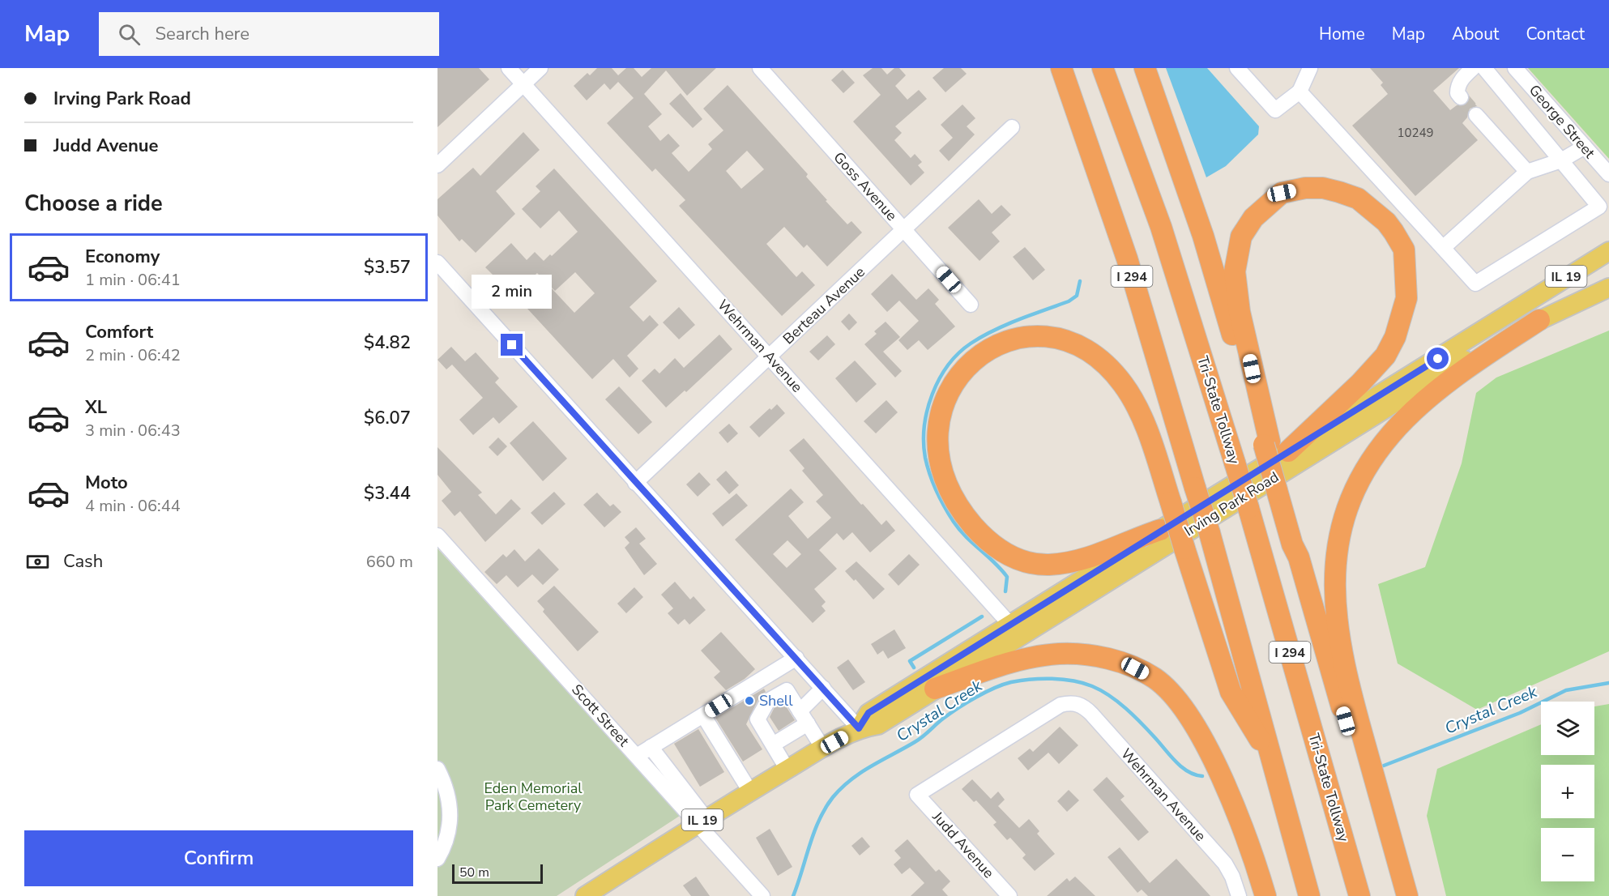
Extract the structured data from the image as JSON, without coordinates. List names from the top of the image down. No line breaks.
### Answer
{"streets":{"highway":["I 294","Tri-State Tollway"],"main road":["IL 19","Irving Park Road"],"street":["George Street","Goss Avenue","Berteau Avenue","Wehrman Avenue","Scott Street","Judd Avenue"]},"crossings":[["Goss Avenue","Berteau Avenue"],["Berteau Avenue","Wehrman Avenue"],["Wehrman Avenue","Irving Park Road"],["Wehrman Avenue","Judd Avenue"],["Irving Park Road","Scott Street"]],"water":["Crystal Creek"],"parks":["Eden Memorial Park Cemetery"],"places":["Shell"],"house_numbers":["10249"],"scale_bar":"50 m","page":{"header":"Map","search":"Search here","nav":["Home","Map","About","Contact"],"banner":["Irving Park Road","Judd Avenue"],"heading":"Choose a ride","list":[{"name":"Economy","note":"1 min · 06:41","value":"$3.57"},{"name":"Comfort","note":"2 min · 06:42","value":"$4.82"},{"name":"XL","note":"3 min · 06:43","value":"$6.07"},{"name":"Moto","note":"4 min · 06:44","value":"$3.44"}],"bubble":"2 min","pay":["Cash","660 m"],"map_buttons":["+","−"],"buttons":"Confirm","scale":"50 m"}}
